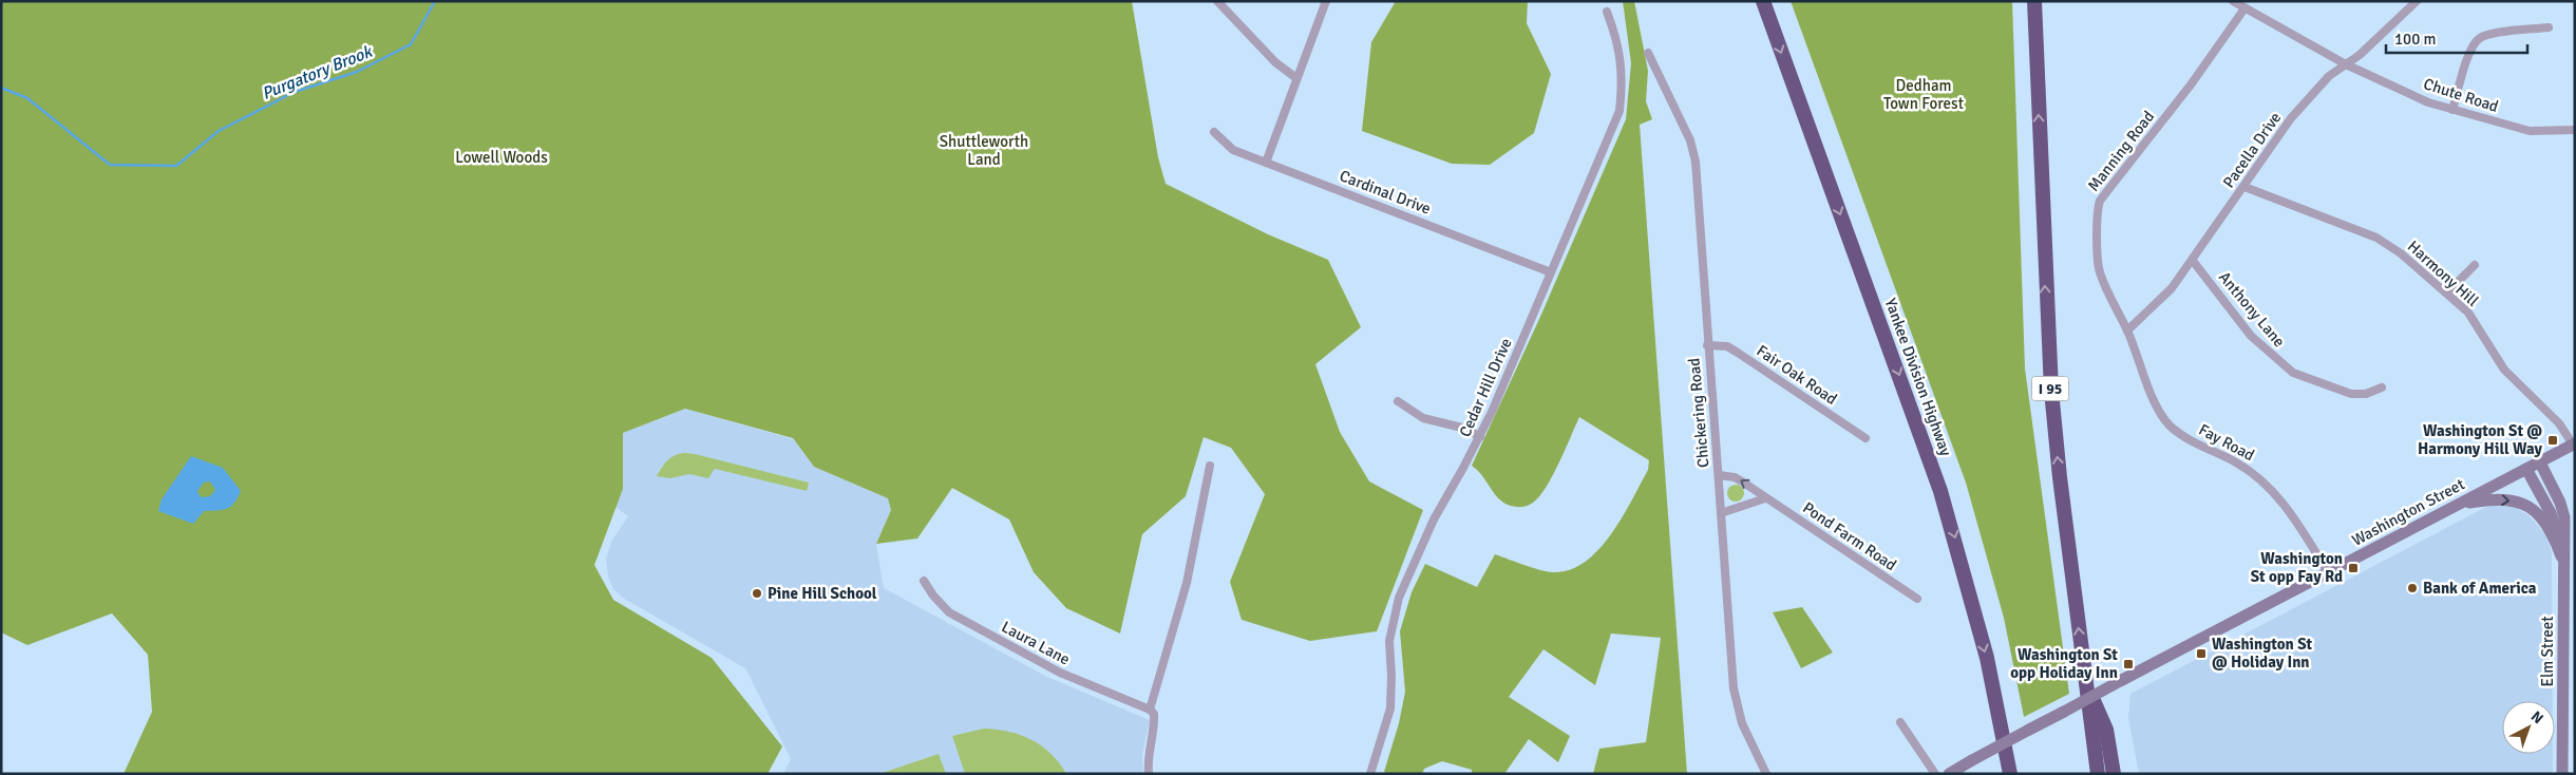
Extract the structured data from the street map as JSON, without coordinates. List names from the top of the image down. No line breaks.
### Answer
{"streets":{"highway":["Yankee Division Highway","I 95"],"main road":["Washington Street","Elm Street"],"street":["Chute Road","Pacella Drive","Manning Road","Cardinal Drive","Harmony Hill","Anthony Lane","Fair Oak Road","Cedar Hill Drive","Chickering Road","Fay Road","Pond Farm Road","Laura Lane"]},"crossings":[["Chute Road","Pacella Drive"],["Chute Road","Manning Road"],["Pacella Drive","Manning Road"],["Pacella Drive","Harmony Hill"],["Pacella Drive","Anthony Lane"],["Pacella Drive","Fay Road"],["Manning Road","Fay Road"],["Cardinal Drive","Cedar Hill Drive"],["Harmony Hill","Washington Street"],["Fair Oak Road","Chickering Road"],["Chickering Road","Pond Farm Road"],["Fay Road","Washington Street"],["Washington Street","Elm Street"]],"water":["Purgatory Brook"],"parks":["Dedham Town Forest","Shuttleworth Land","Lowell Woods"],"places":{"transit":["Washington St @ Harmony Hill Way","Washington St opp Fay Rd","Washington St @ Holiday Inn","Washington St opp Holiday Inn"],"other":["Bank of America","Pine Hill School"]},"scale_bar":"100 m","north":"top right"}
